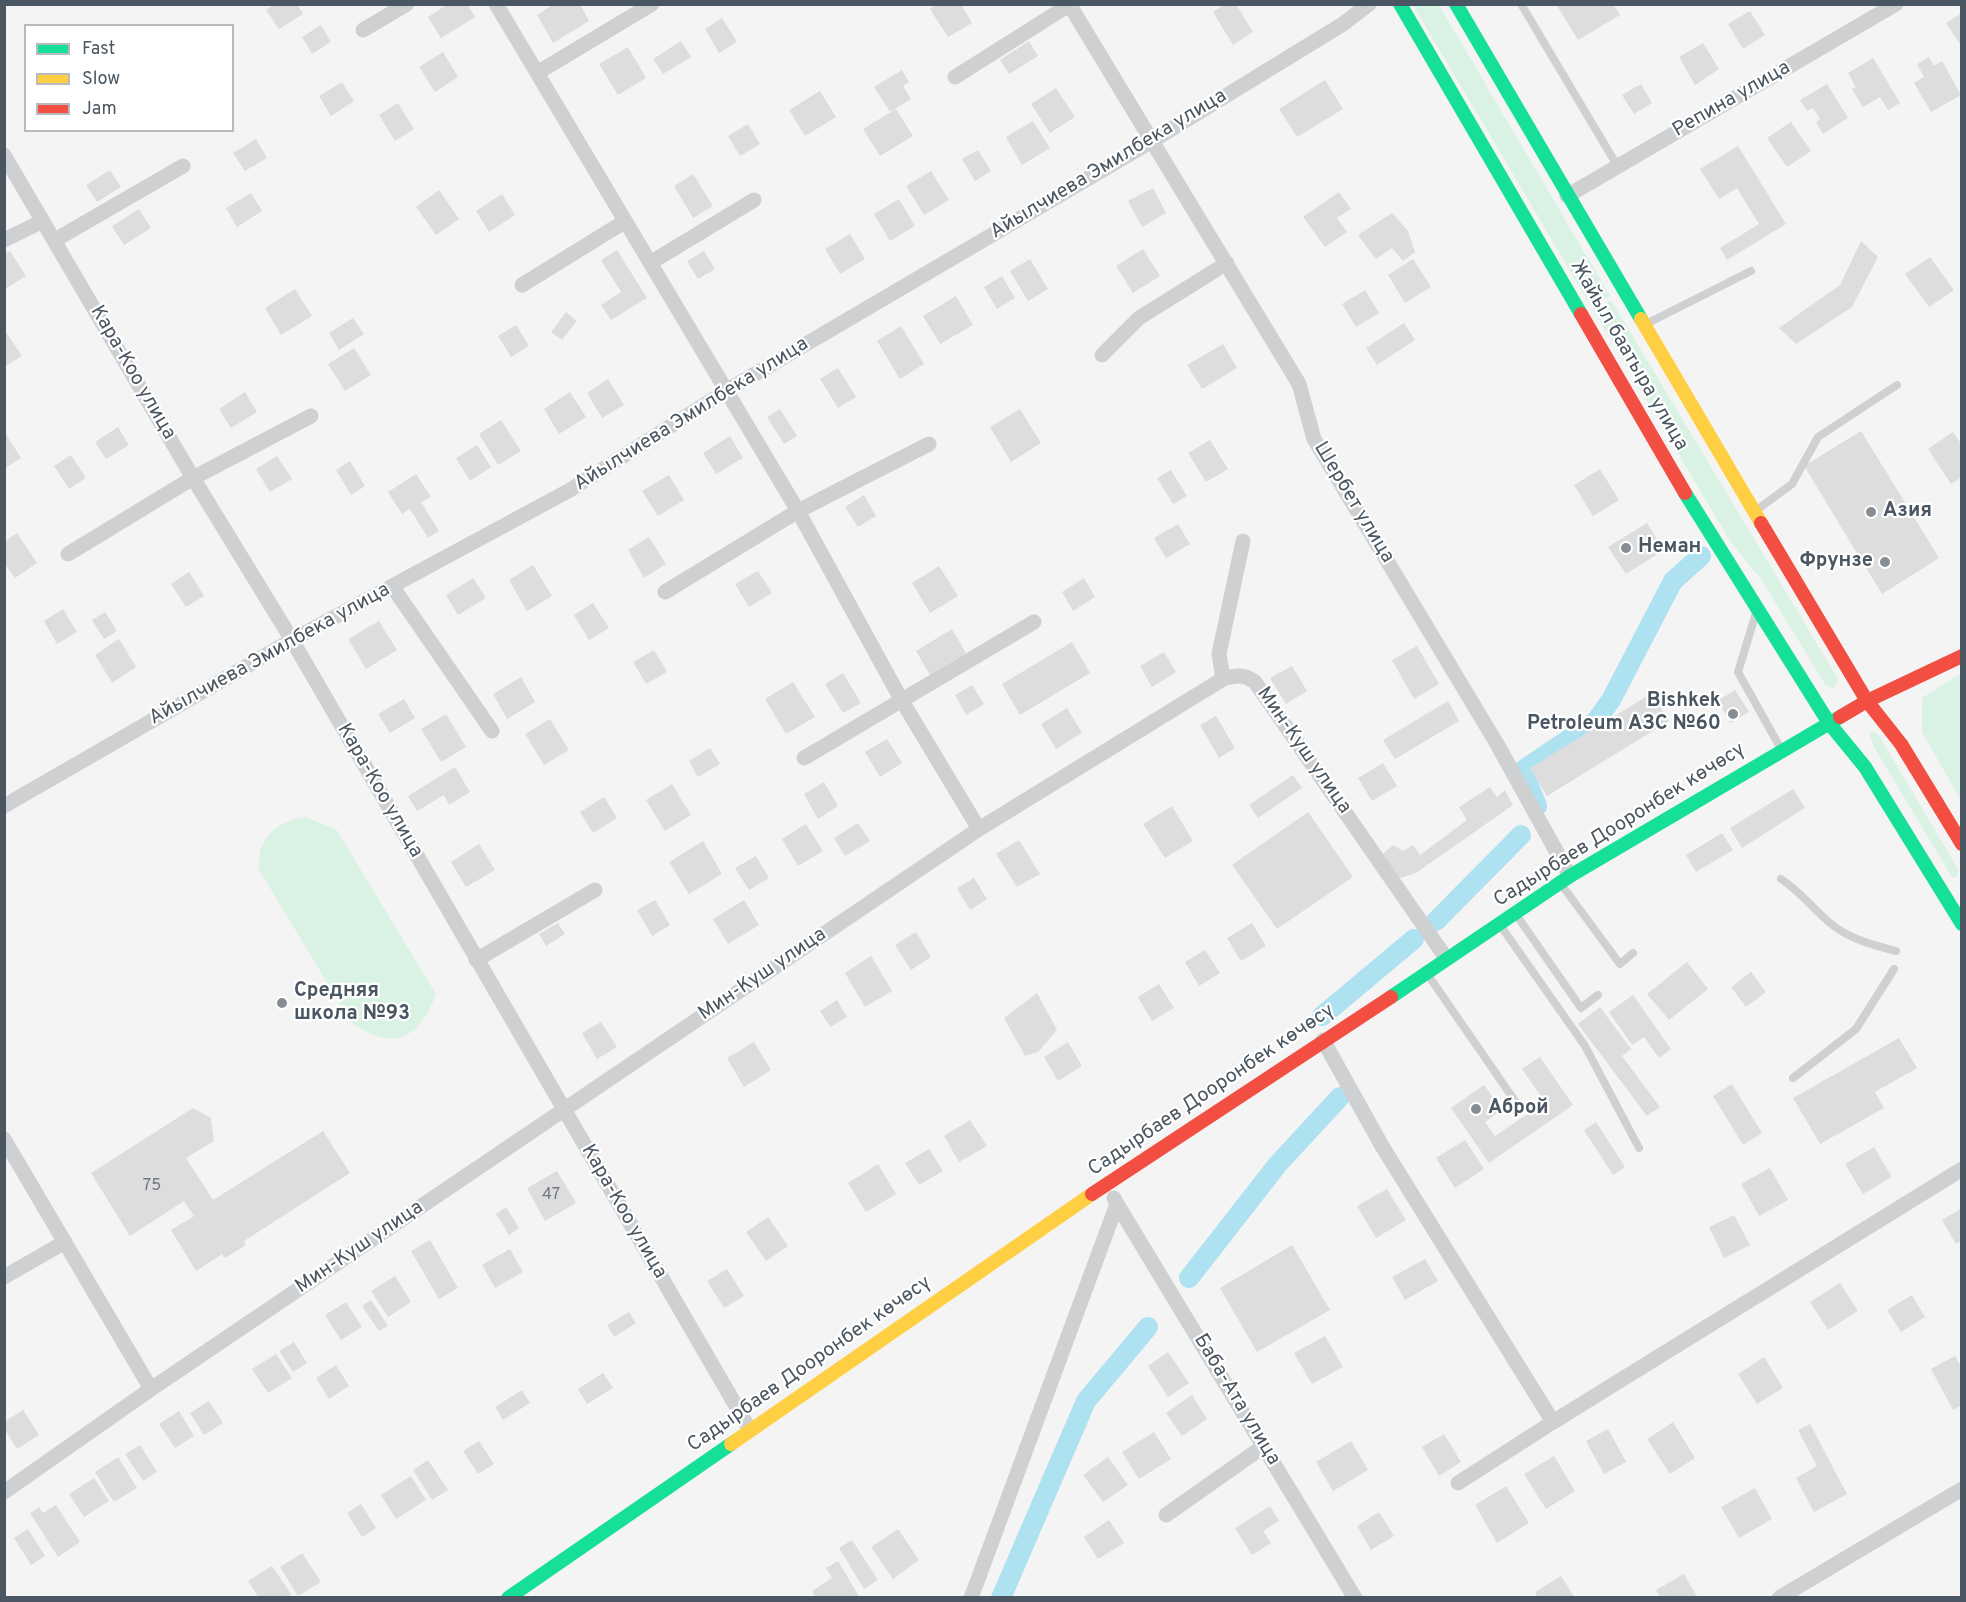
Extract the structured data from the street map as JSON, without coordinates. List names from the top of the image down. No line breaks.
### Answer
{"streets":{"main road":["Жайыл баатыра улица","Садырбаев Дооронбек көчөсү"],"street":["Репина улица","Айылчиева Эмилбека улица","Кара-Коо улица","Шербет улица","Мин-Куш улица","Баба-Ата улица"]},"crossings":[["Репина улица","Жайыл баатыра улица"],["Айылчиева Эмилбека улица","Кара-Коо улица"],["Айылчиева Эмилбека улица","Шербет улица"],["Жайыл баатыра улица","Садырбаев Дооронбек көчөсү"],["Кара-Коо улица","Мин-Куш улица"],["Кара-Коо улица","Садырбаев Дооронбек көчөсү"],["Шербет улица","Садырбаев Дооронбек көчөсү"],["Мин-Куш улица","Садырбаев Дооронбек көчөсү"],["Садырбаев Дооронбек көчөсү","Баба-Ата улица"]],"places":["Азия","Неман","Фрунзе","Bishkek Petroleum АЗС №60","Средняя школа №93","Аброй"],"house_numbers":["75","47"],"legend":["Fast","Slow","Jam"]}
